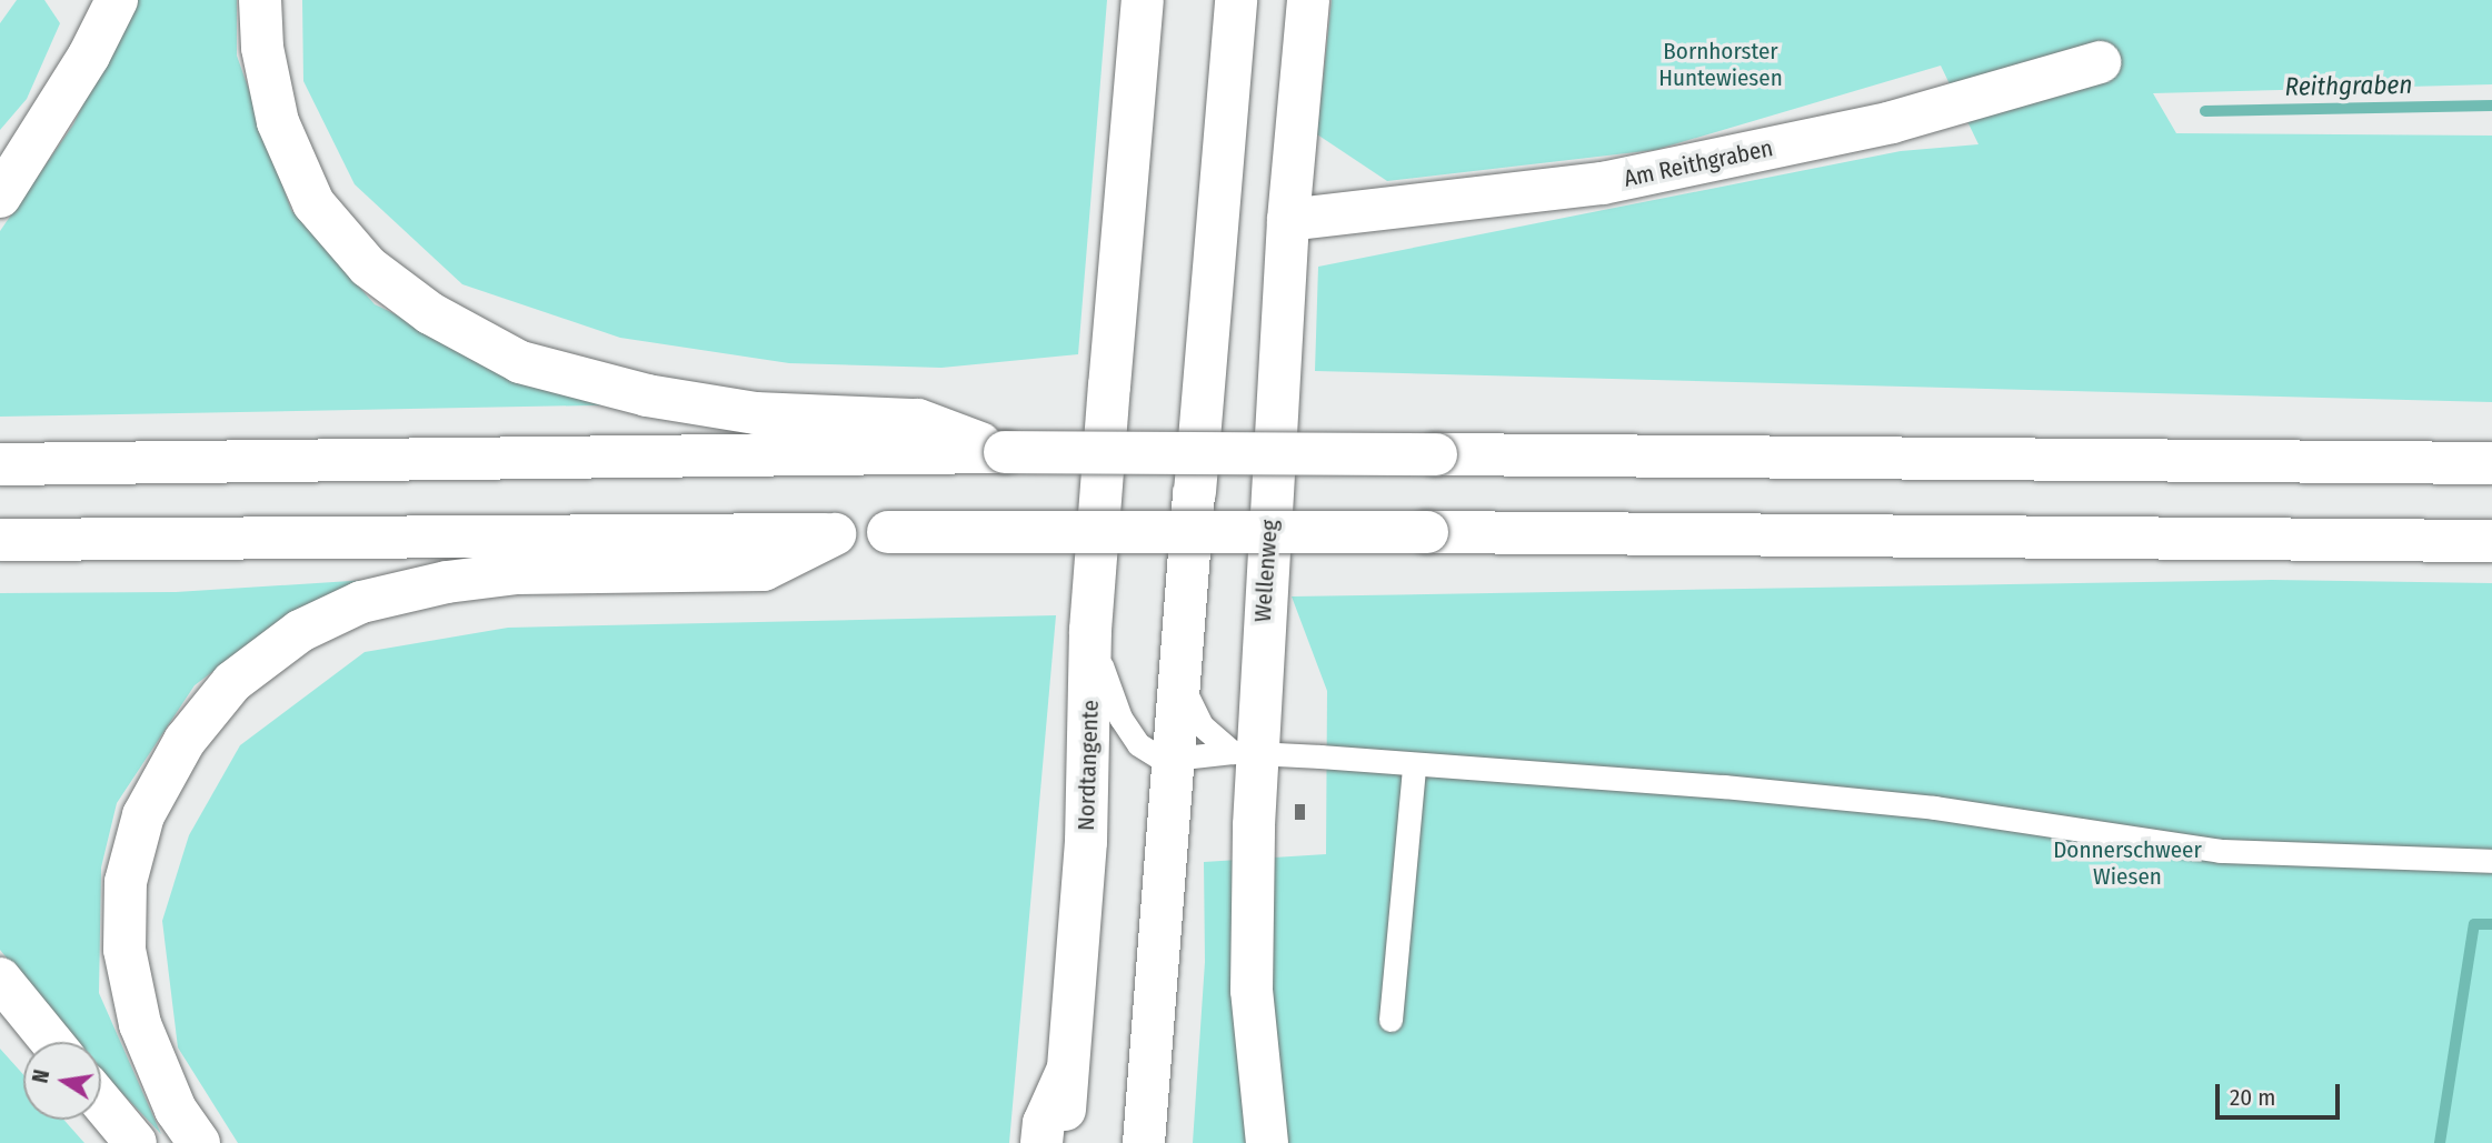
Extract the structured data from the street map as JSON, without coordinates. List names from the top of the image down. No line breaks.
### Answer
{"streets":{"main road":["Am Reithgraben","Wellenweg","Nordtangente"]},"crossings":[["Am Reithgraben","Wellenweg"]],"water":["Reithgraben"],"parks":["Bornhorster Huntewiesen","Donnerschweer Wiesen"],"scale_bar":"20 m","north":"left"}
